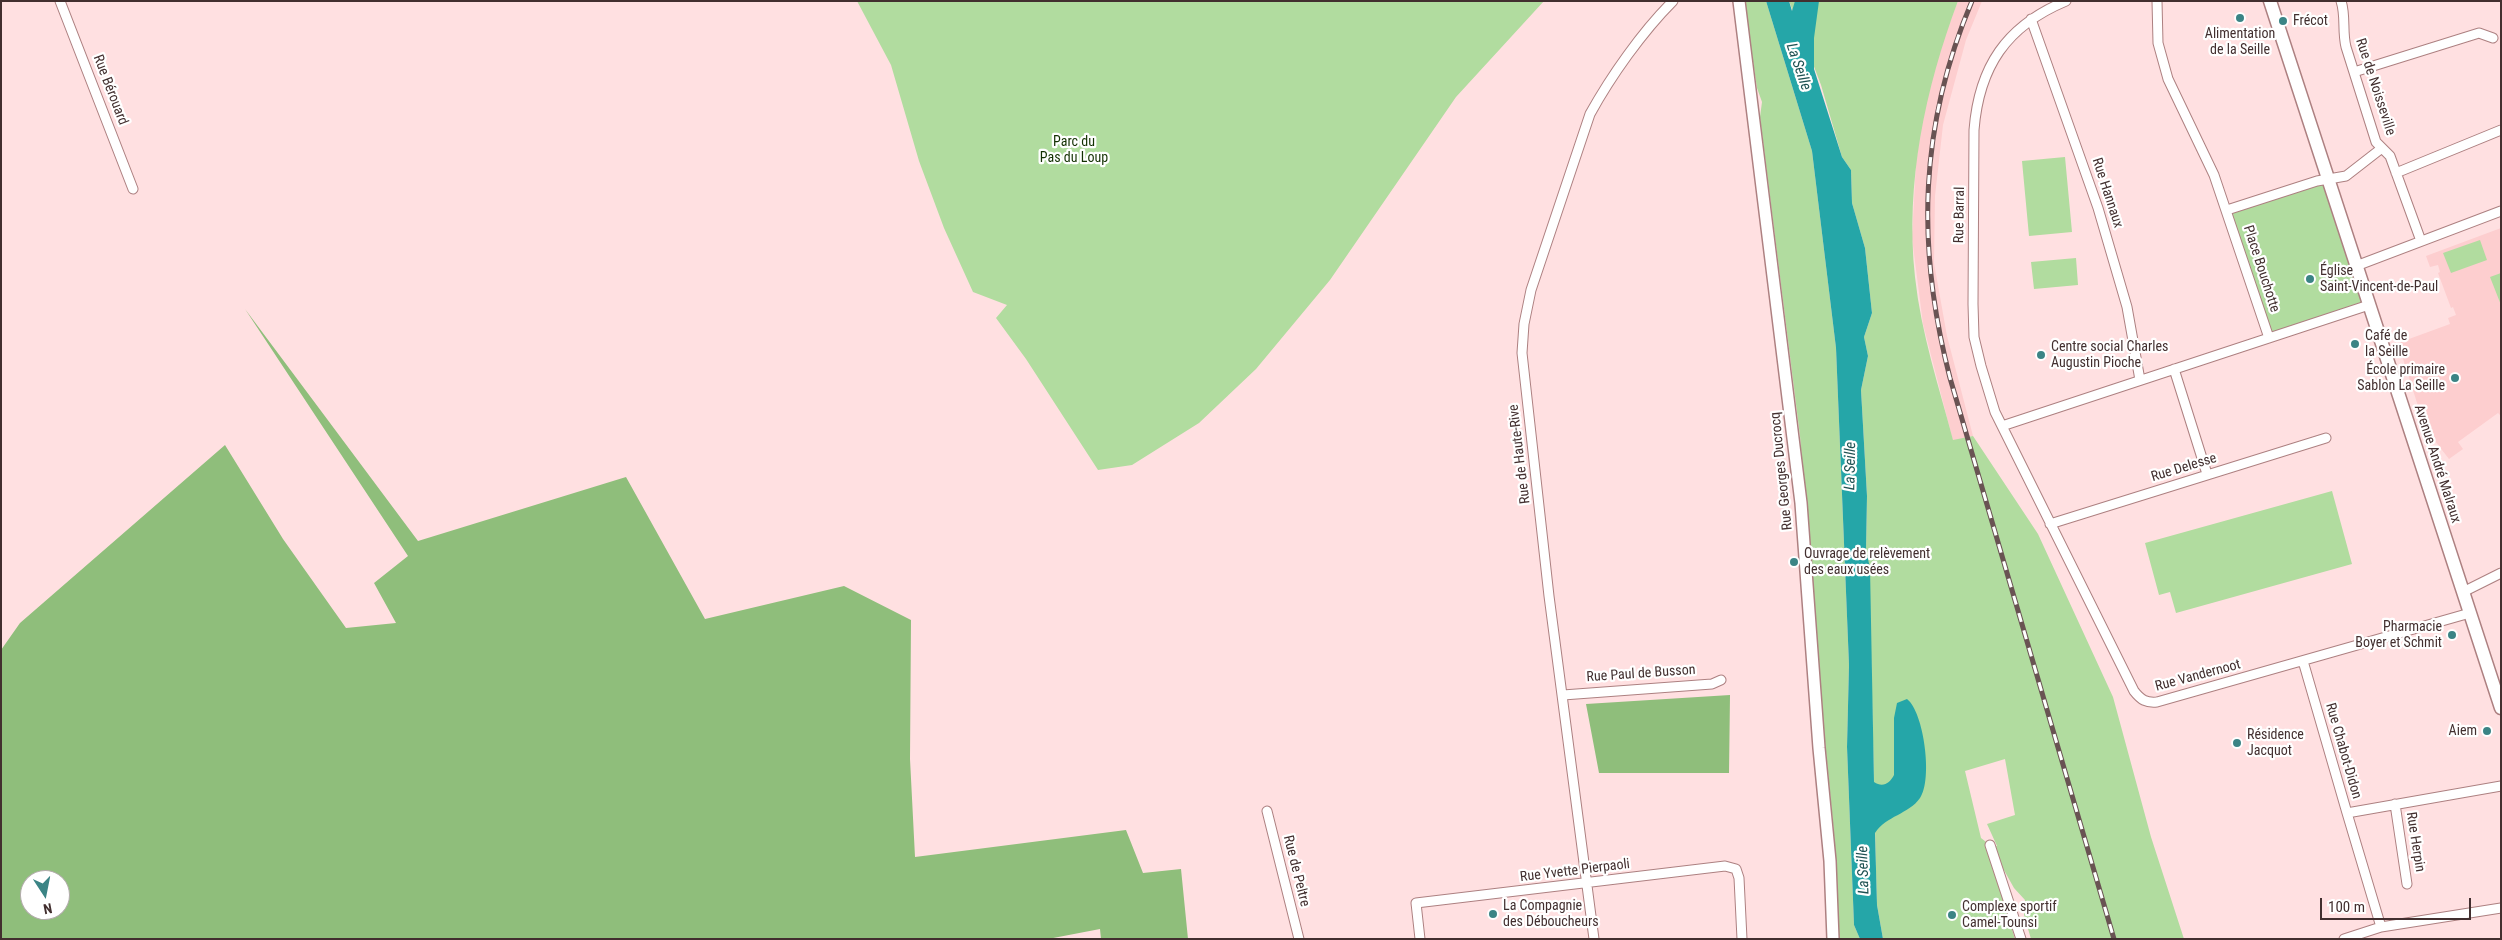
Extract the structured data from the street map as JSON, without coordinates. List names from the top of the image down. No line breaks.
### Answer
{"streets":{"main road":["Avenue André Malraux"],"street":["Rue de Noisseville","Rue Bérouard","Rue Hannaux","Rue Barral","Place Bouchotte","Rue de Haute-Rive","Rue Delesse","Rue Georges Ducrocq","Rue Paul de Busson","Rue Vandernoot","Rue Chabot-Didon","Rue Herpin","Rue de Peltre","Rue Yvette Pierpaoli"]},"crossings":[["Rue de Noisseville","Avenue André Malraux"],["Rue Hannaux","Rue Barral"],["Rue Barral","Rue Vandernoot"],["Rue de Haute-Rive","Rue Paul de Busson"],["Rue de Haute-Rive","Rue Yvette Pierpaoli"],["Avenue André Malraux","Rue Vandernoot"],["Rue Delesse","Rue Vandernoot"],["Rue Vandernoot","Rue Chabot-Didon"],["Rue Chabot-Didon","Rue Herpin"]],"water":["La Seille"],"parks":["Parc du Pas du Loup"],"places":["Alimentation de la Seille","Frécot","Église Saint-Vincent-de-Paul","Café de la Seille","Centre social Charles Augustin Pioche","École primaire Sablon La Seille","Ouvrage de relèvement des eaux usées","Pharmacie Boyer et Schmit","Aiem","Résidence Jacquot","La Compagnie des Déboucheurs","Complexe sportif Camel-Tounsi"],"scale_bar":"100 m","north":"bottom"}
